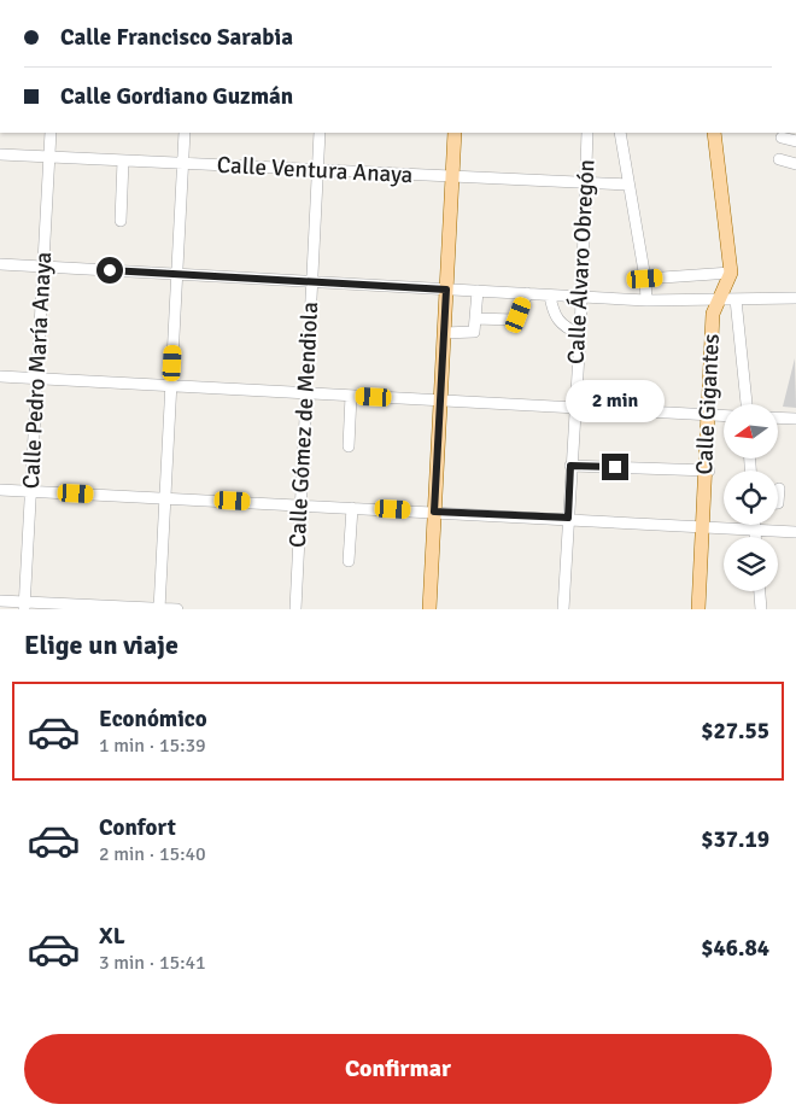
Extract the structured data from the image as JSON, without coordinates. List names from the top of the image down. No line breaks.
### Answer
{"streets":{"main road":["Calle Gigantes"],"street":["Calle Ventura Anaya","Calle Álvaro Obregón","Calle Pedro María Anaya","Calle Gómez de Mendiola"]},"crossings":[["Calle Ventura Anaya","Calle Álvaro Obregón"],["Calle Ventura Anaya","Calle Pedro María Anaya"],["Calle Ventura Anaya","Calle Gómez de Mendiola"]],"north":"left","page":{"banner":["Calle Francisco Sarabia","Calle Gordiano Guzmán"],"bubble":"2 min","heading":"Elige un viaje","list":[{"name":"Económico","note":"1 min · 15:39","value":"$27.55"},{"name":"Confort","note":"2 min · 15:40","value":"$37.19"},{"name":"XL","note":"3 min · 15:41","value":"$46.84"}],"buttons":"Confirmar"}}
